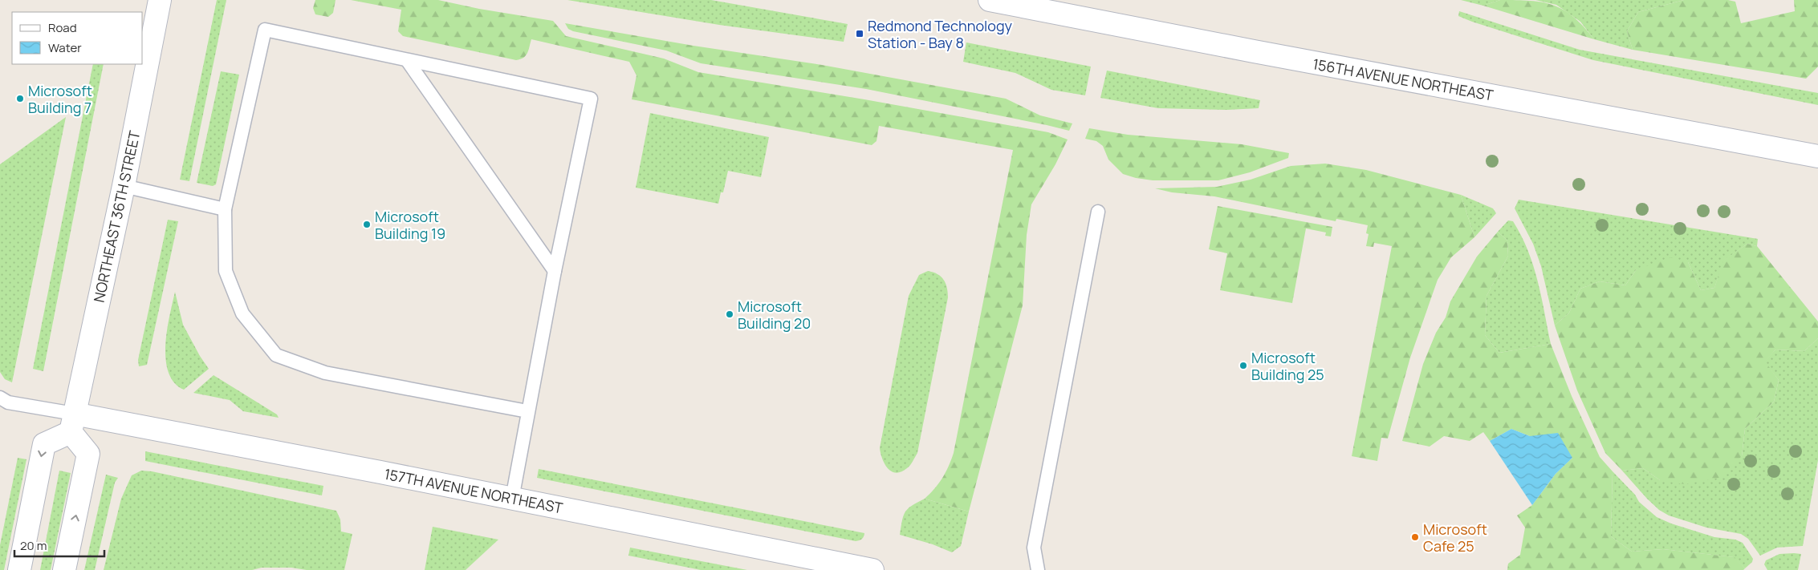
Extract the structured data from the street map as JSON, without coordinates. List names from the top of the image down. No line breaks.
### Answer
{"streets":{"street":["156TH AVENUE NORTHEAST","NORTHEAST 36TH STREET","157TH AVENUE NORTHEAST"]},"crossings":[["NORTHEAST 36TH STREET","157TH AVENUE NORTHEAST"]],"places":{"transit":["Redmond Technology Station - Bay 8"],"other":["Microsoft Building 7","Microsoft Building 19","Microsoft Building 20","Microsoft Building 25","Microsoft Cafe 25"]},"legend":["Road","Water"],"scale_bar":"20 m"}
